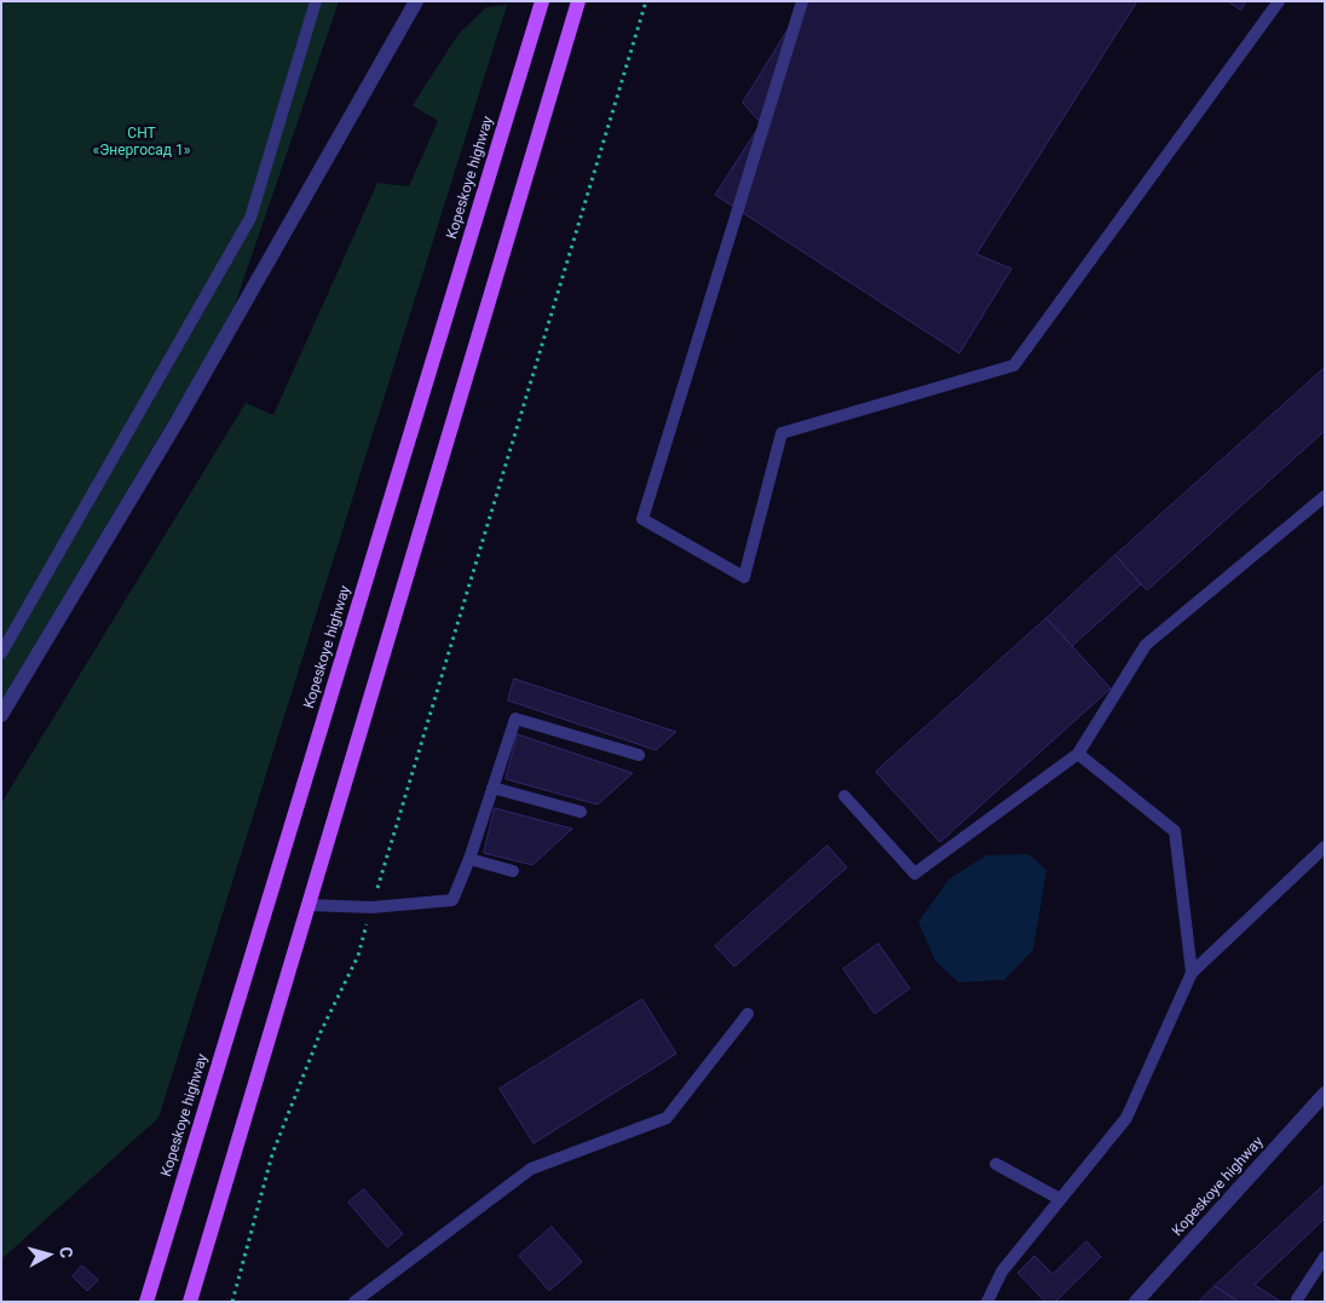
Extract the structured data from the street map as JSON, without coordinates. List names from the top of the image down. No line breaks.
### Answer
{"streets":{"main road":["Kopeskoye highway"]},"parks":["СНТ «Энергосад 1»"],"north":"right"}
